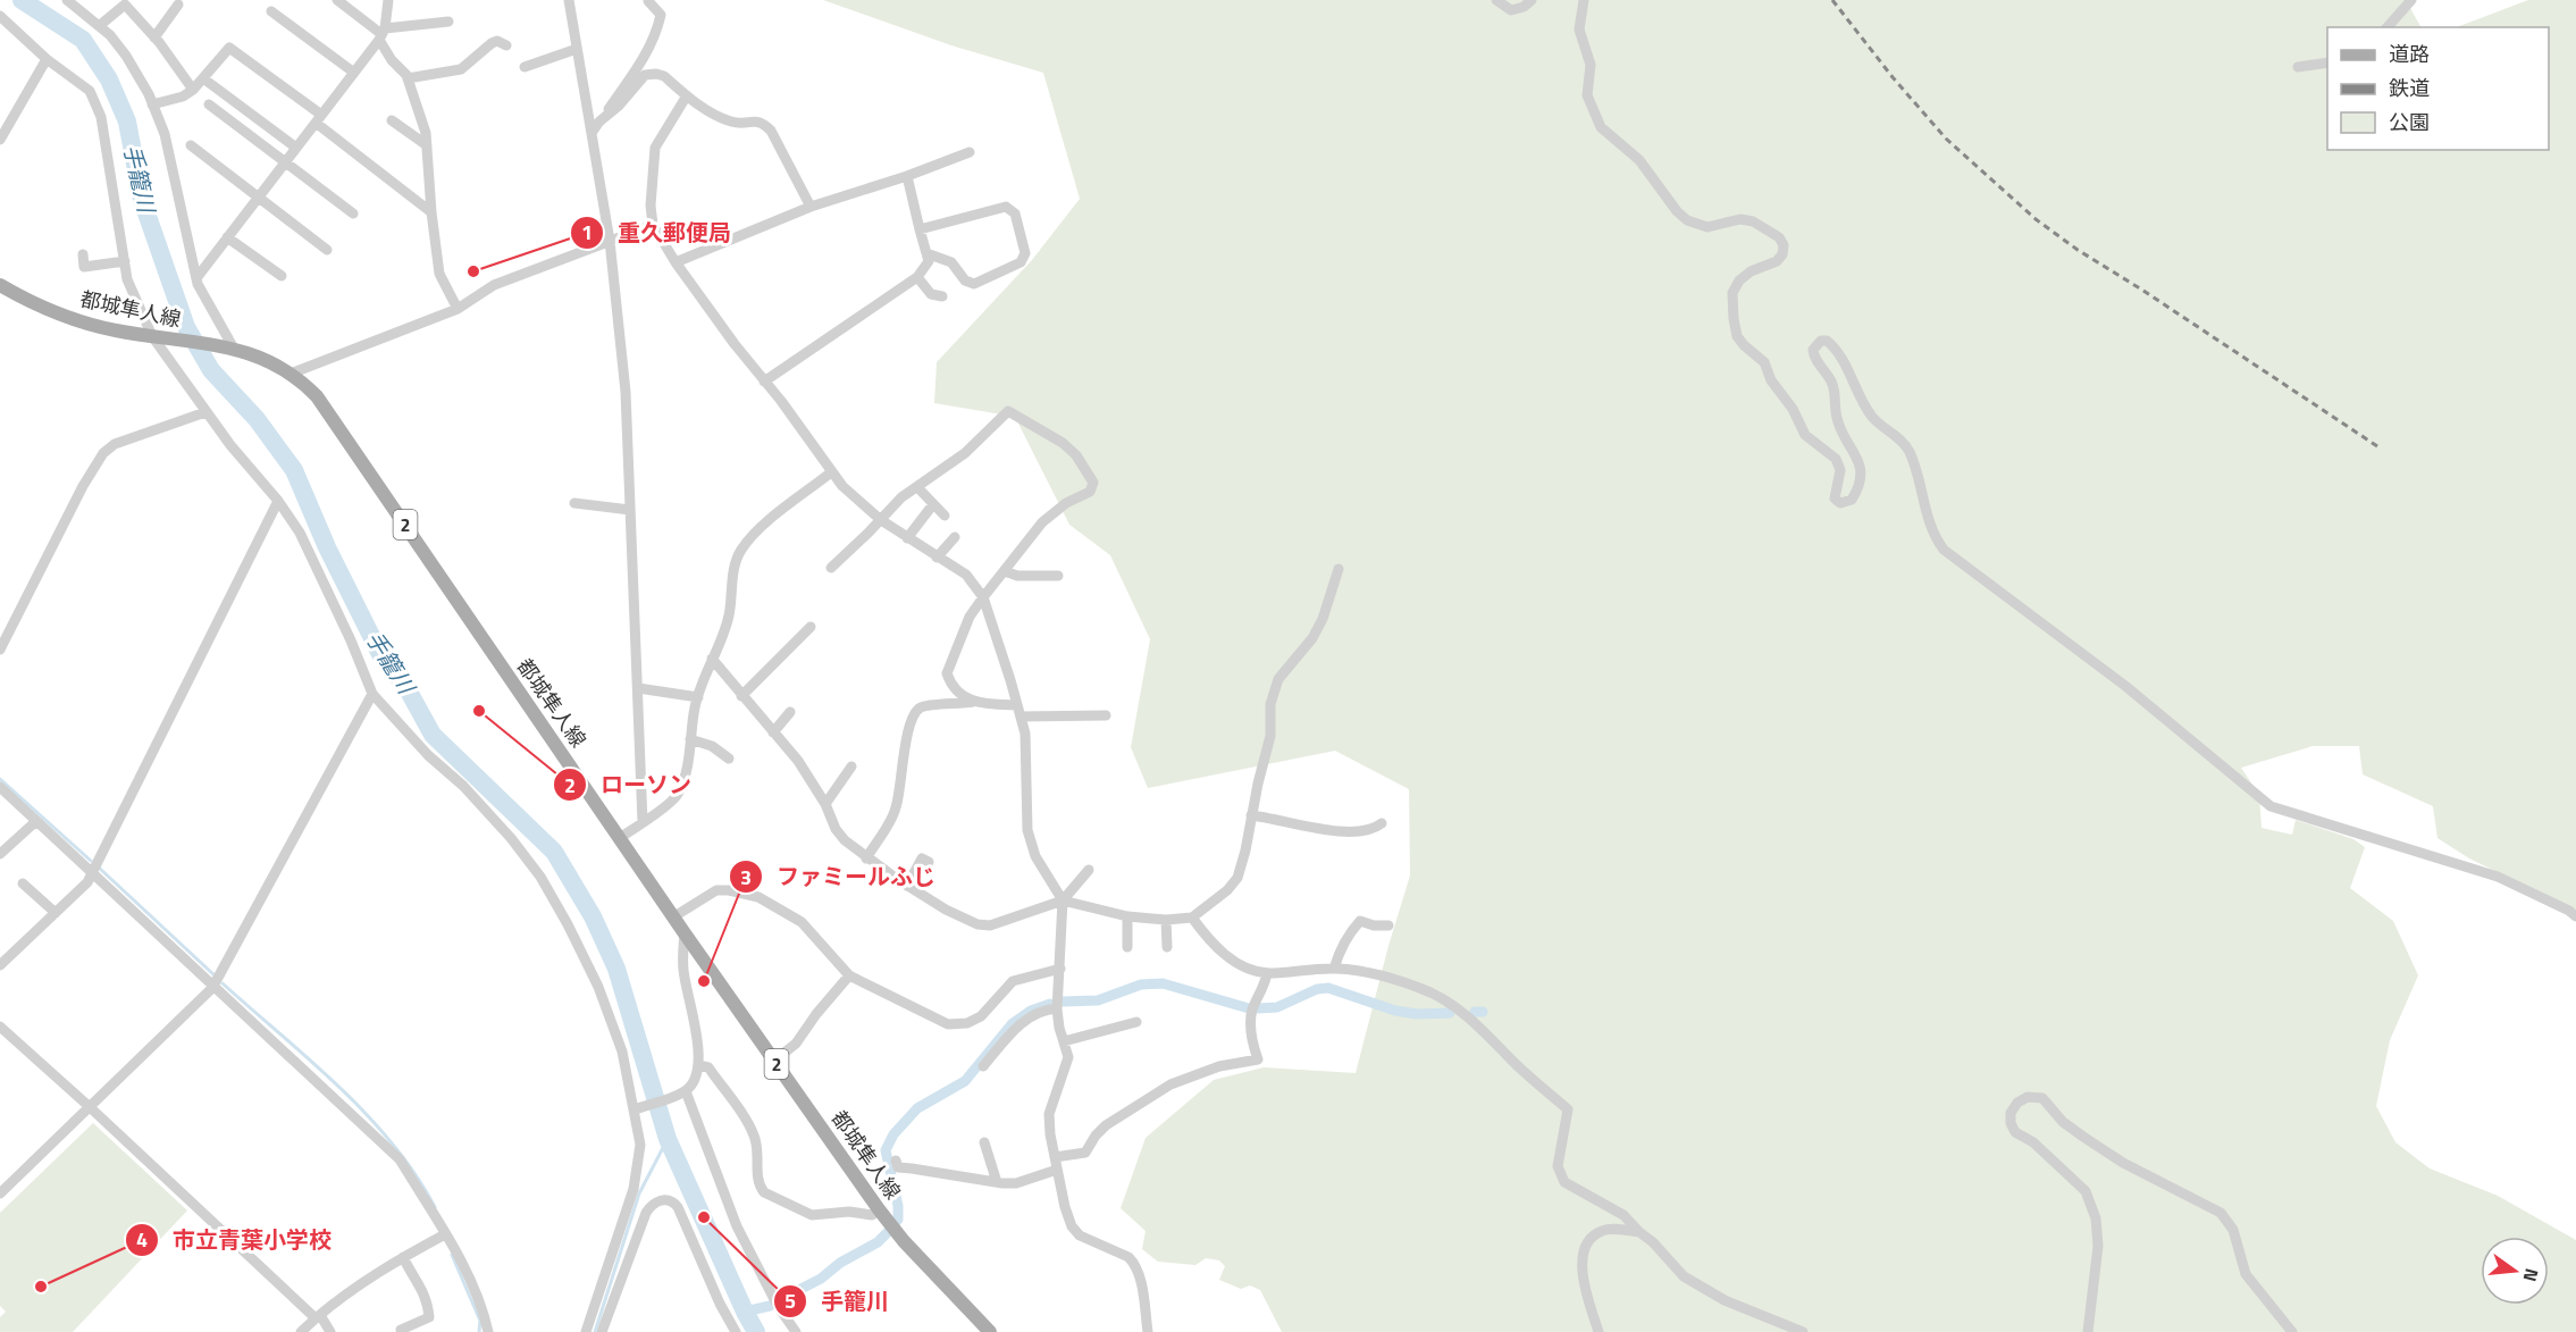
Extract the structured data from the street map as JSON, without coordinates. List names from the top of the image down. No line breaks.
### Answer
{"streets":{"main road":["都城隼人線","2"]},"water":["手籠川"],"places":["重久郵便局","ローソン","ファミールふじ","手籠川","市立青葉小学校"],"legend":["道路","鉄道","公園"],"north":"right"}
